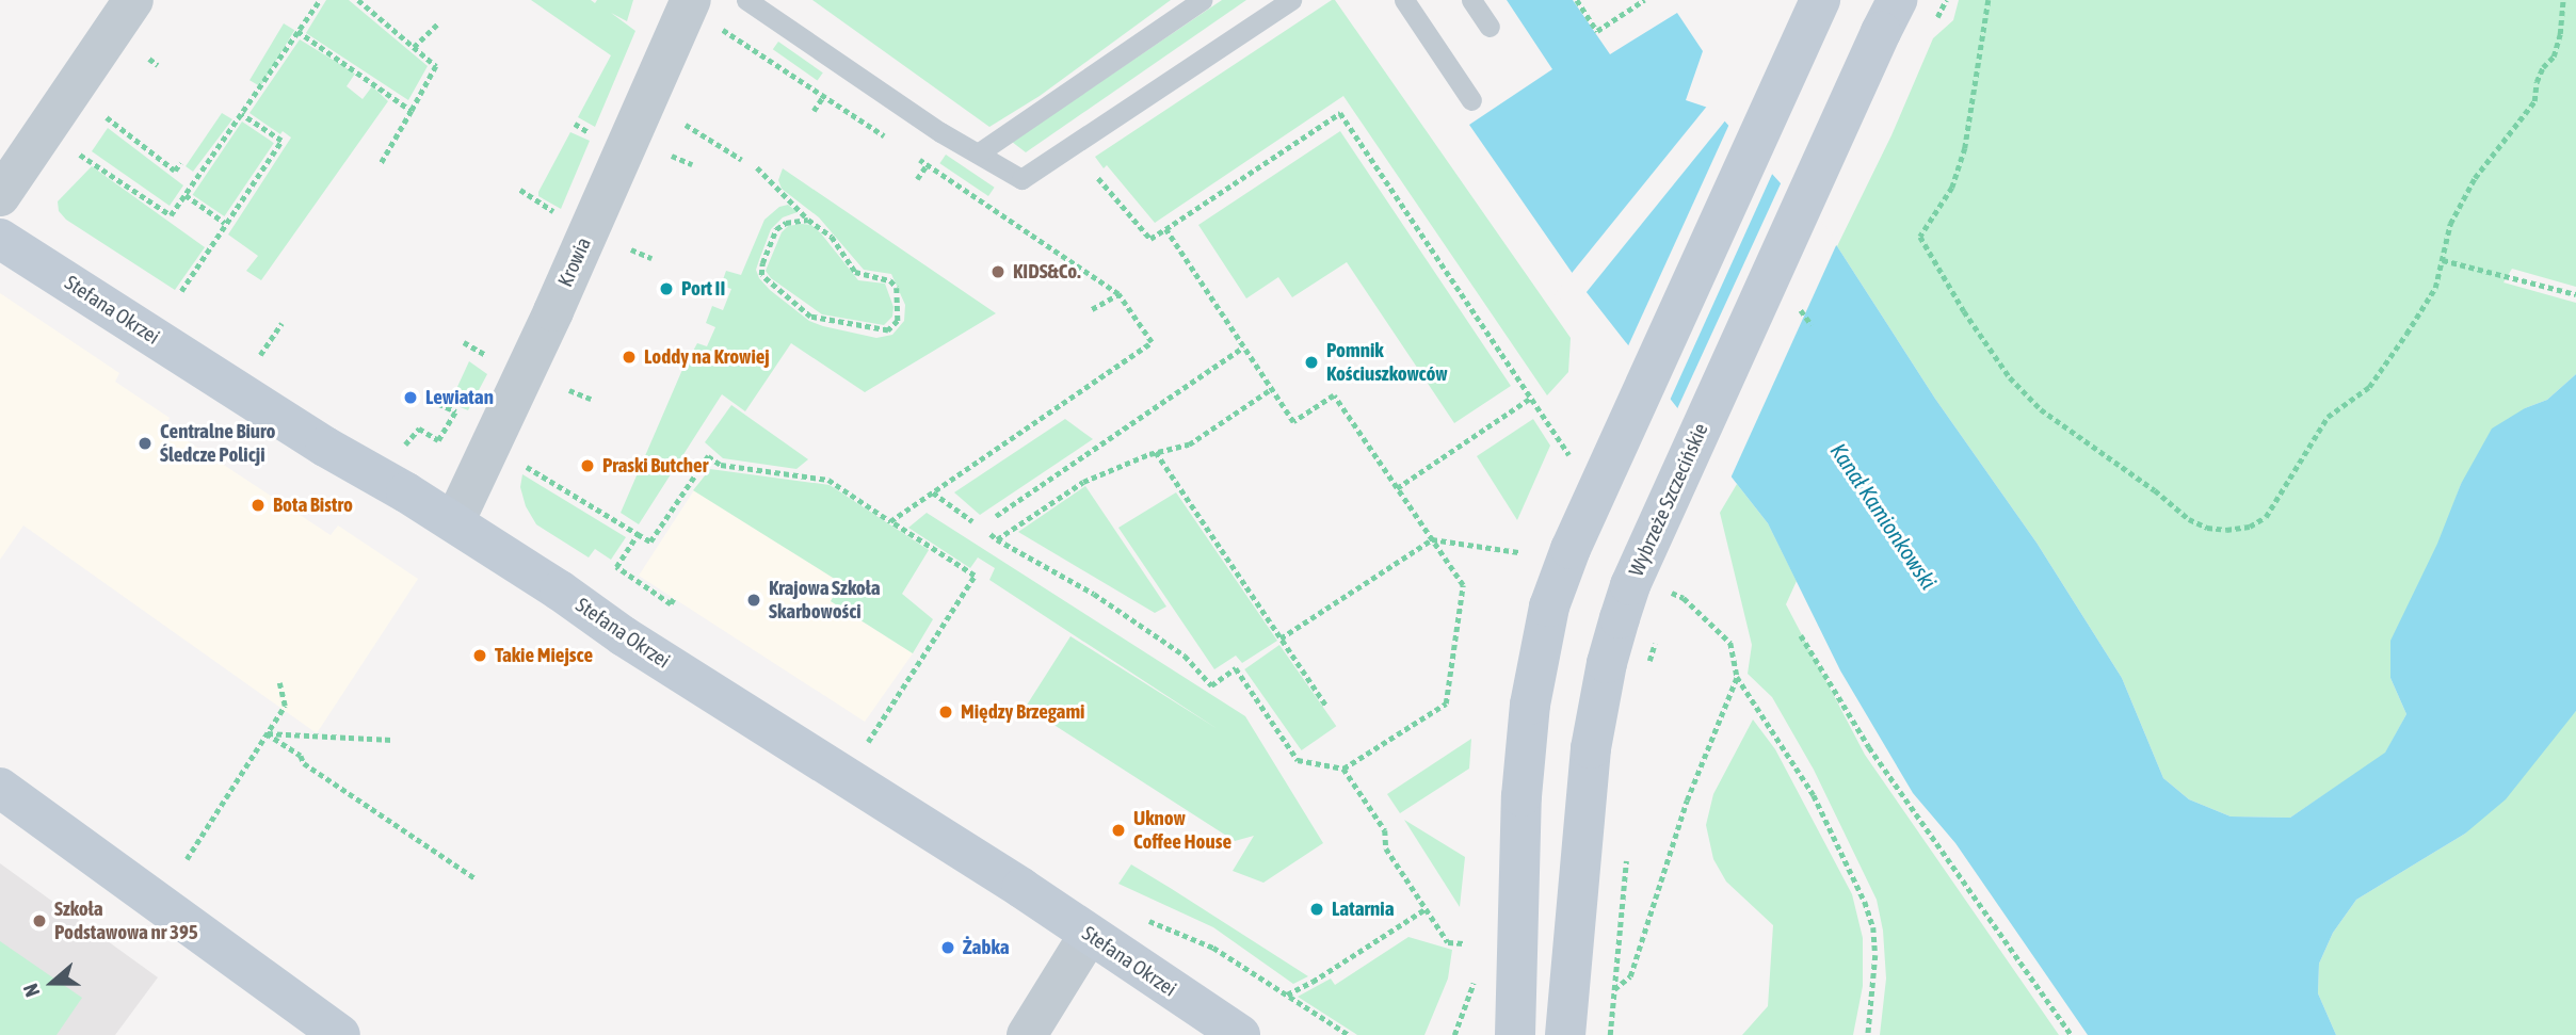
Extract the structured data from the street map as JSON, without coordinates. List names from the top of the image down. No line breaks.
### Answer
{"streets":{"main road":["Stefana Okrzei","Wybrzeże Szczecińskie"],"street":["Krowia"]},"crossings":[["Krowia","Stefana Okrzei"]],"water":["Kanał Kamionkowski"],"places":["KIDS&Co.","Port II","Loddy na Krowiej","Pomnik Kościuszkowców","Lewiatan","Centralne Biuro Śledcze Policji","Praski Butcher","Bota Bistro","Krajowa Szkoła Skarbowości","Takie Miejsce","Między Brzegami","Uknow Coffee House","Latarnia","Szkoła Podstawowa nr 395","Żabka"],"north":"left"}
